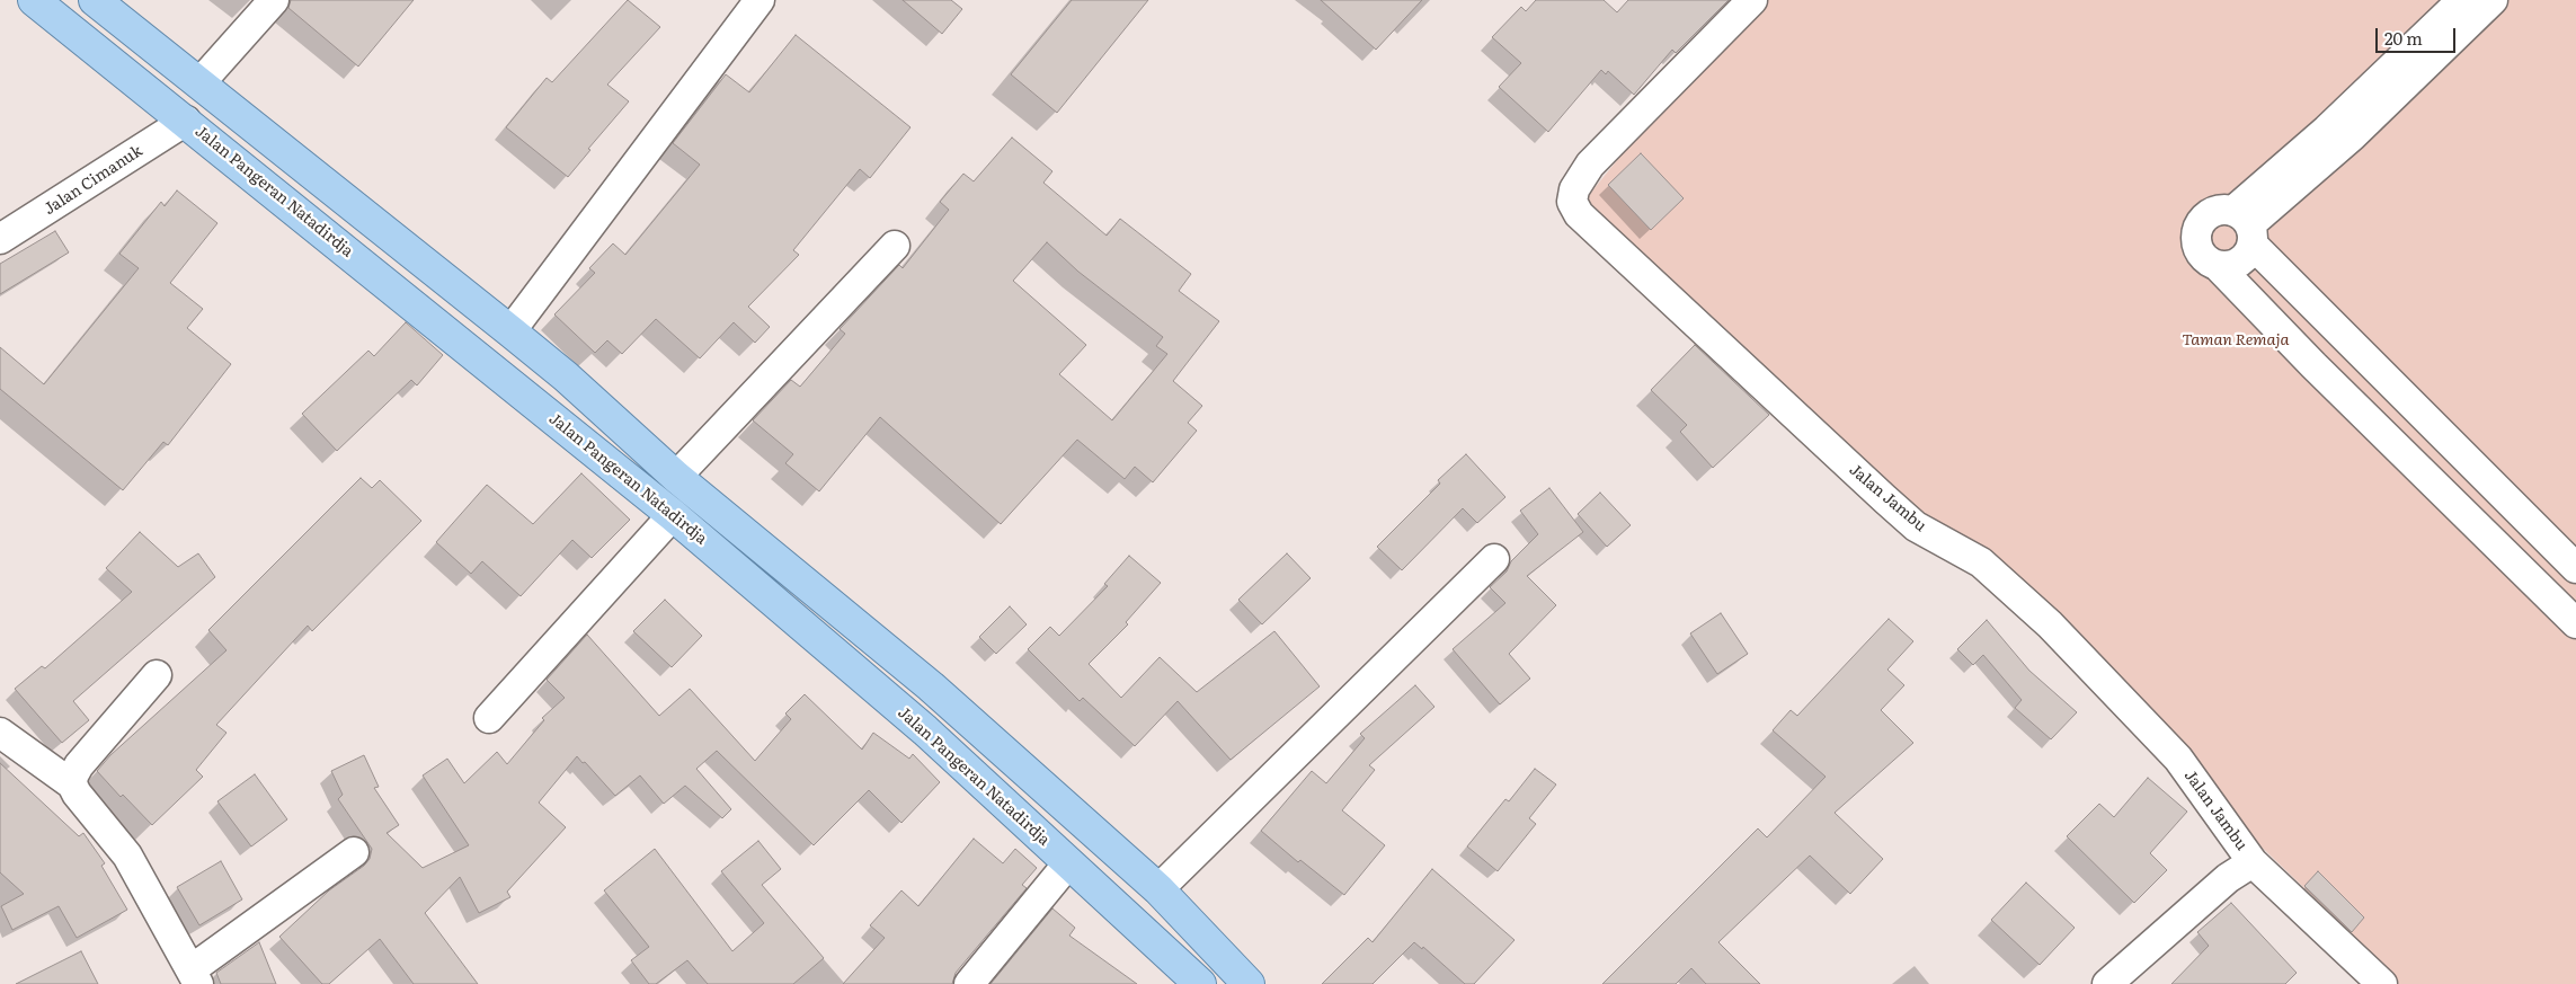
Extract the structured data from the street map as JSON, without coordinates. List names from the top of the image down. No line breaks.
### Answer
{"streets":{"main road":["Jalan Pangeran Natadirdja"],"street":["Jalan Cimanuk","Jalan Jambu"]},"crossings":[["Jalan Cimanuk","Jalan Pangeran Natadirdja"]],"parks":["Taman Remaja"],"scale_bar":"20 m"}
